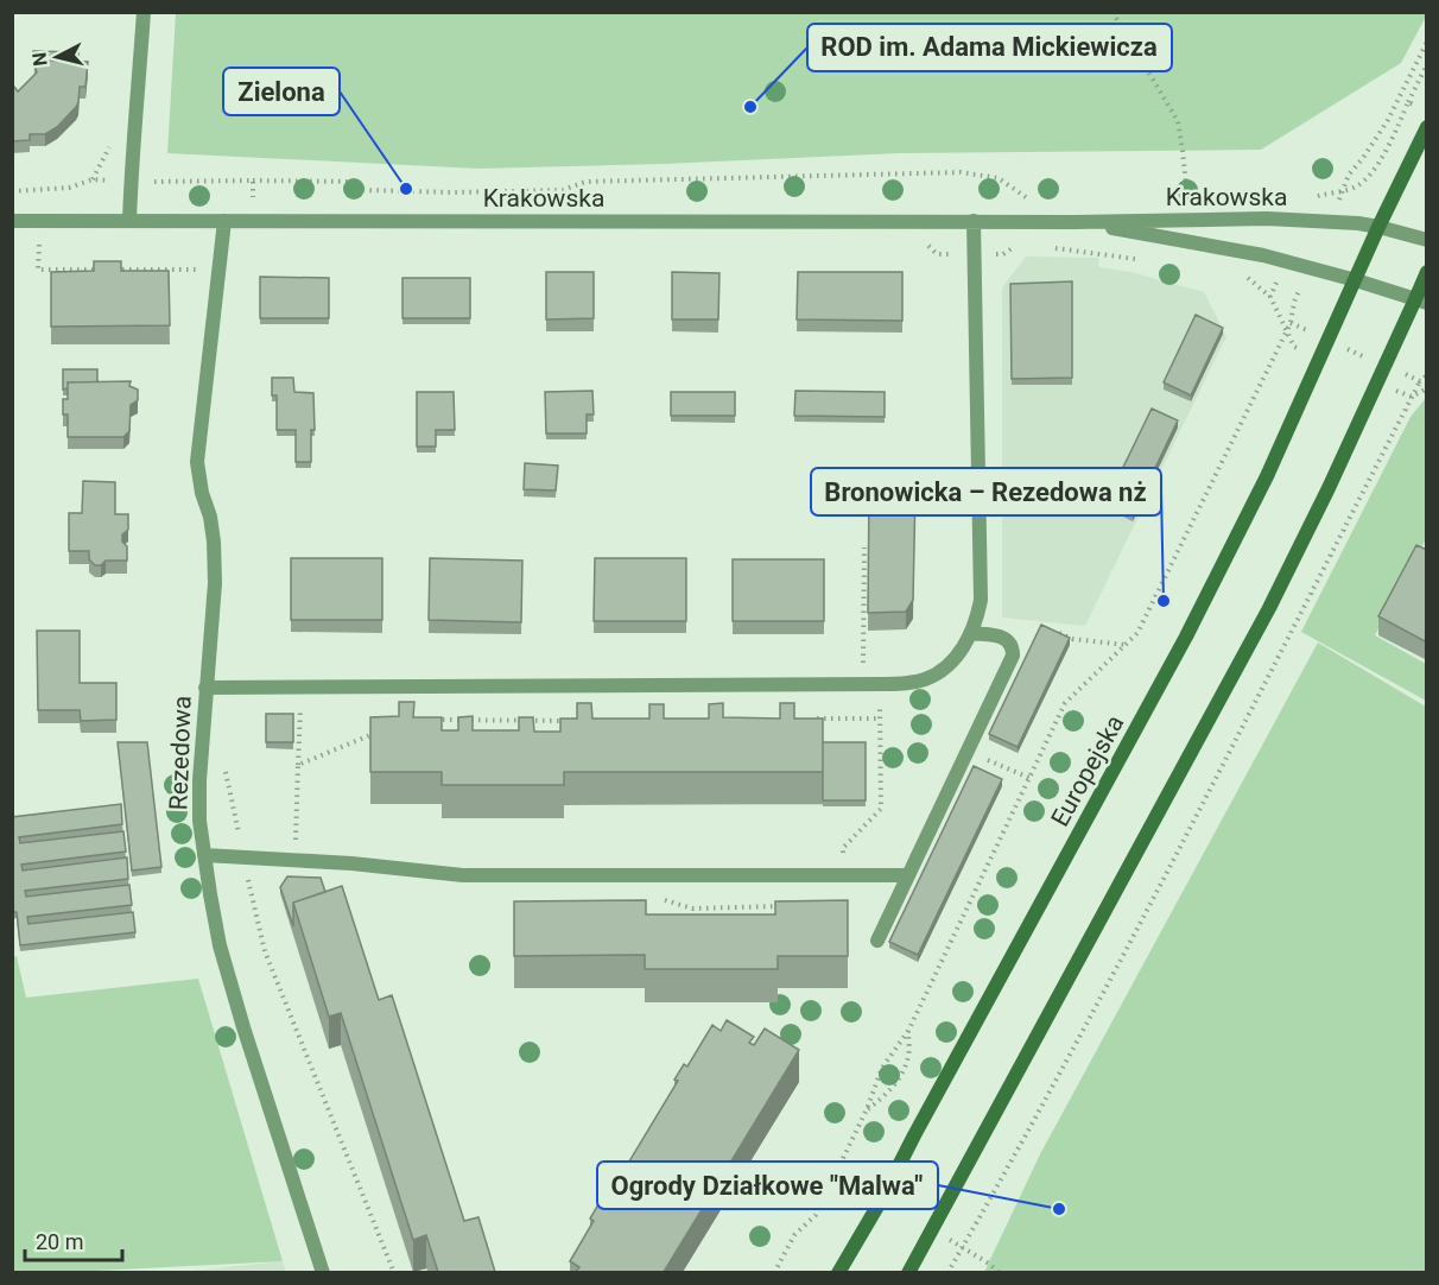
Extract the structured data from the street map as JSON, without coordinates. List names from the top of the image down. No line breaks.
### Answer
{"streets":{"main road":["Europejska"],"street":["Krakowska","Rezedowa"]},"crossings":[["Krakowska","Rezedowa"],["Krakowska","Europejska"]],"places":["ROD im. Adama Mickiewicza","Zielona","Bronowicka – Rezedowa nż","Ogrody Działkowe \"Malwa\""],"scale_bar":"20 m","north":"left"}
